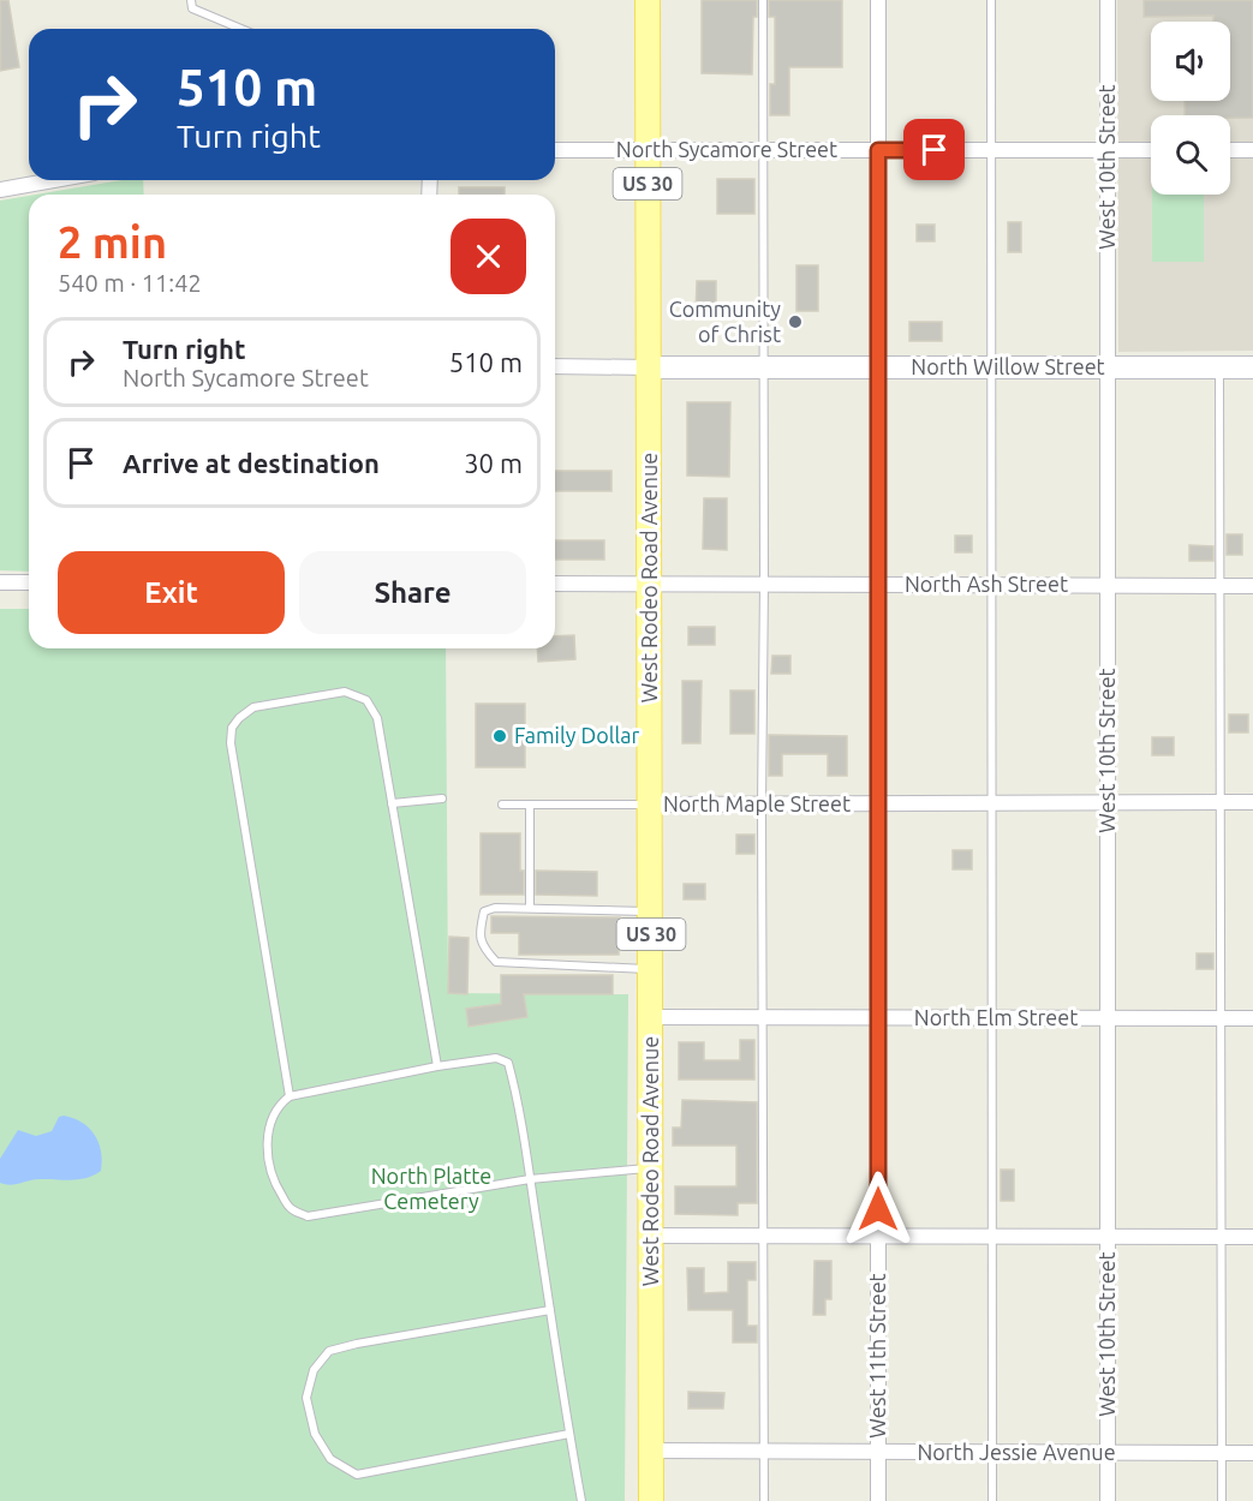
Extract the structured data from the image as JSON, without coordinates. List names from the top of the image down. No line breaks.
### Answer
{"streets":{"main road":["US 30","North Willow Street","West Rodeo Road Avenue"],"street":["North Sycamore Street","West 10th Street","North Ash Street","North Maple Street","North Elm Street","West 11th Street","North Jessie Avenue"]},"crossings":[["North Sycamore Street","West 10th Street"],["North Sycamore Street","West Rodeo Road Avenue"],["North Sycamore Street","West 11th Street"],["West 10th Street","North Willow Street"],["West 10th Street","North Ash Street"],["West 10th Street","North Maple Street"],["West 10th Street","North Elm Street"],["West 10th Street","North Jessie Avenue"],["North Willow Street","West Rodeo Road Avenue"],["North Willow Street","West 11th Street"],["West Rodeo Road Avenue","North Ash Street"],["West Rodeo Road Avenue","North Maple Street"],["West Rodeo Road Avenue","North Elm Street"],["West Rodeo Road Avenue","North Jessie Avenue"],["North Ash Street","West 11th Street"],["North Maple Street","West 11th Street"],["North Elm Street","West 11th Street"],["West 11th Street","North Jessie Avenue"]],"parks":["North Platte Cemetery"],"places":["Community of Christ","Family Dollar"],"page":{"turn":["510 m","Turn right"],"heading":["2 min","540 m · 11:42"],"list":[{"name":"Turn right","note":"North Sycamore Street","value":"510 m"},{"name":"Arrive at destination","value":"30 m"}],"buttons":["Exit","Share"]}}
